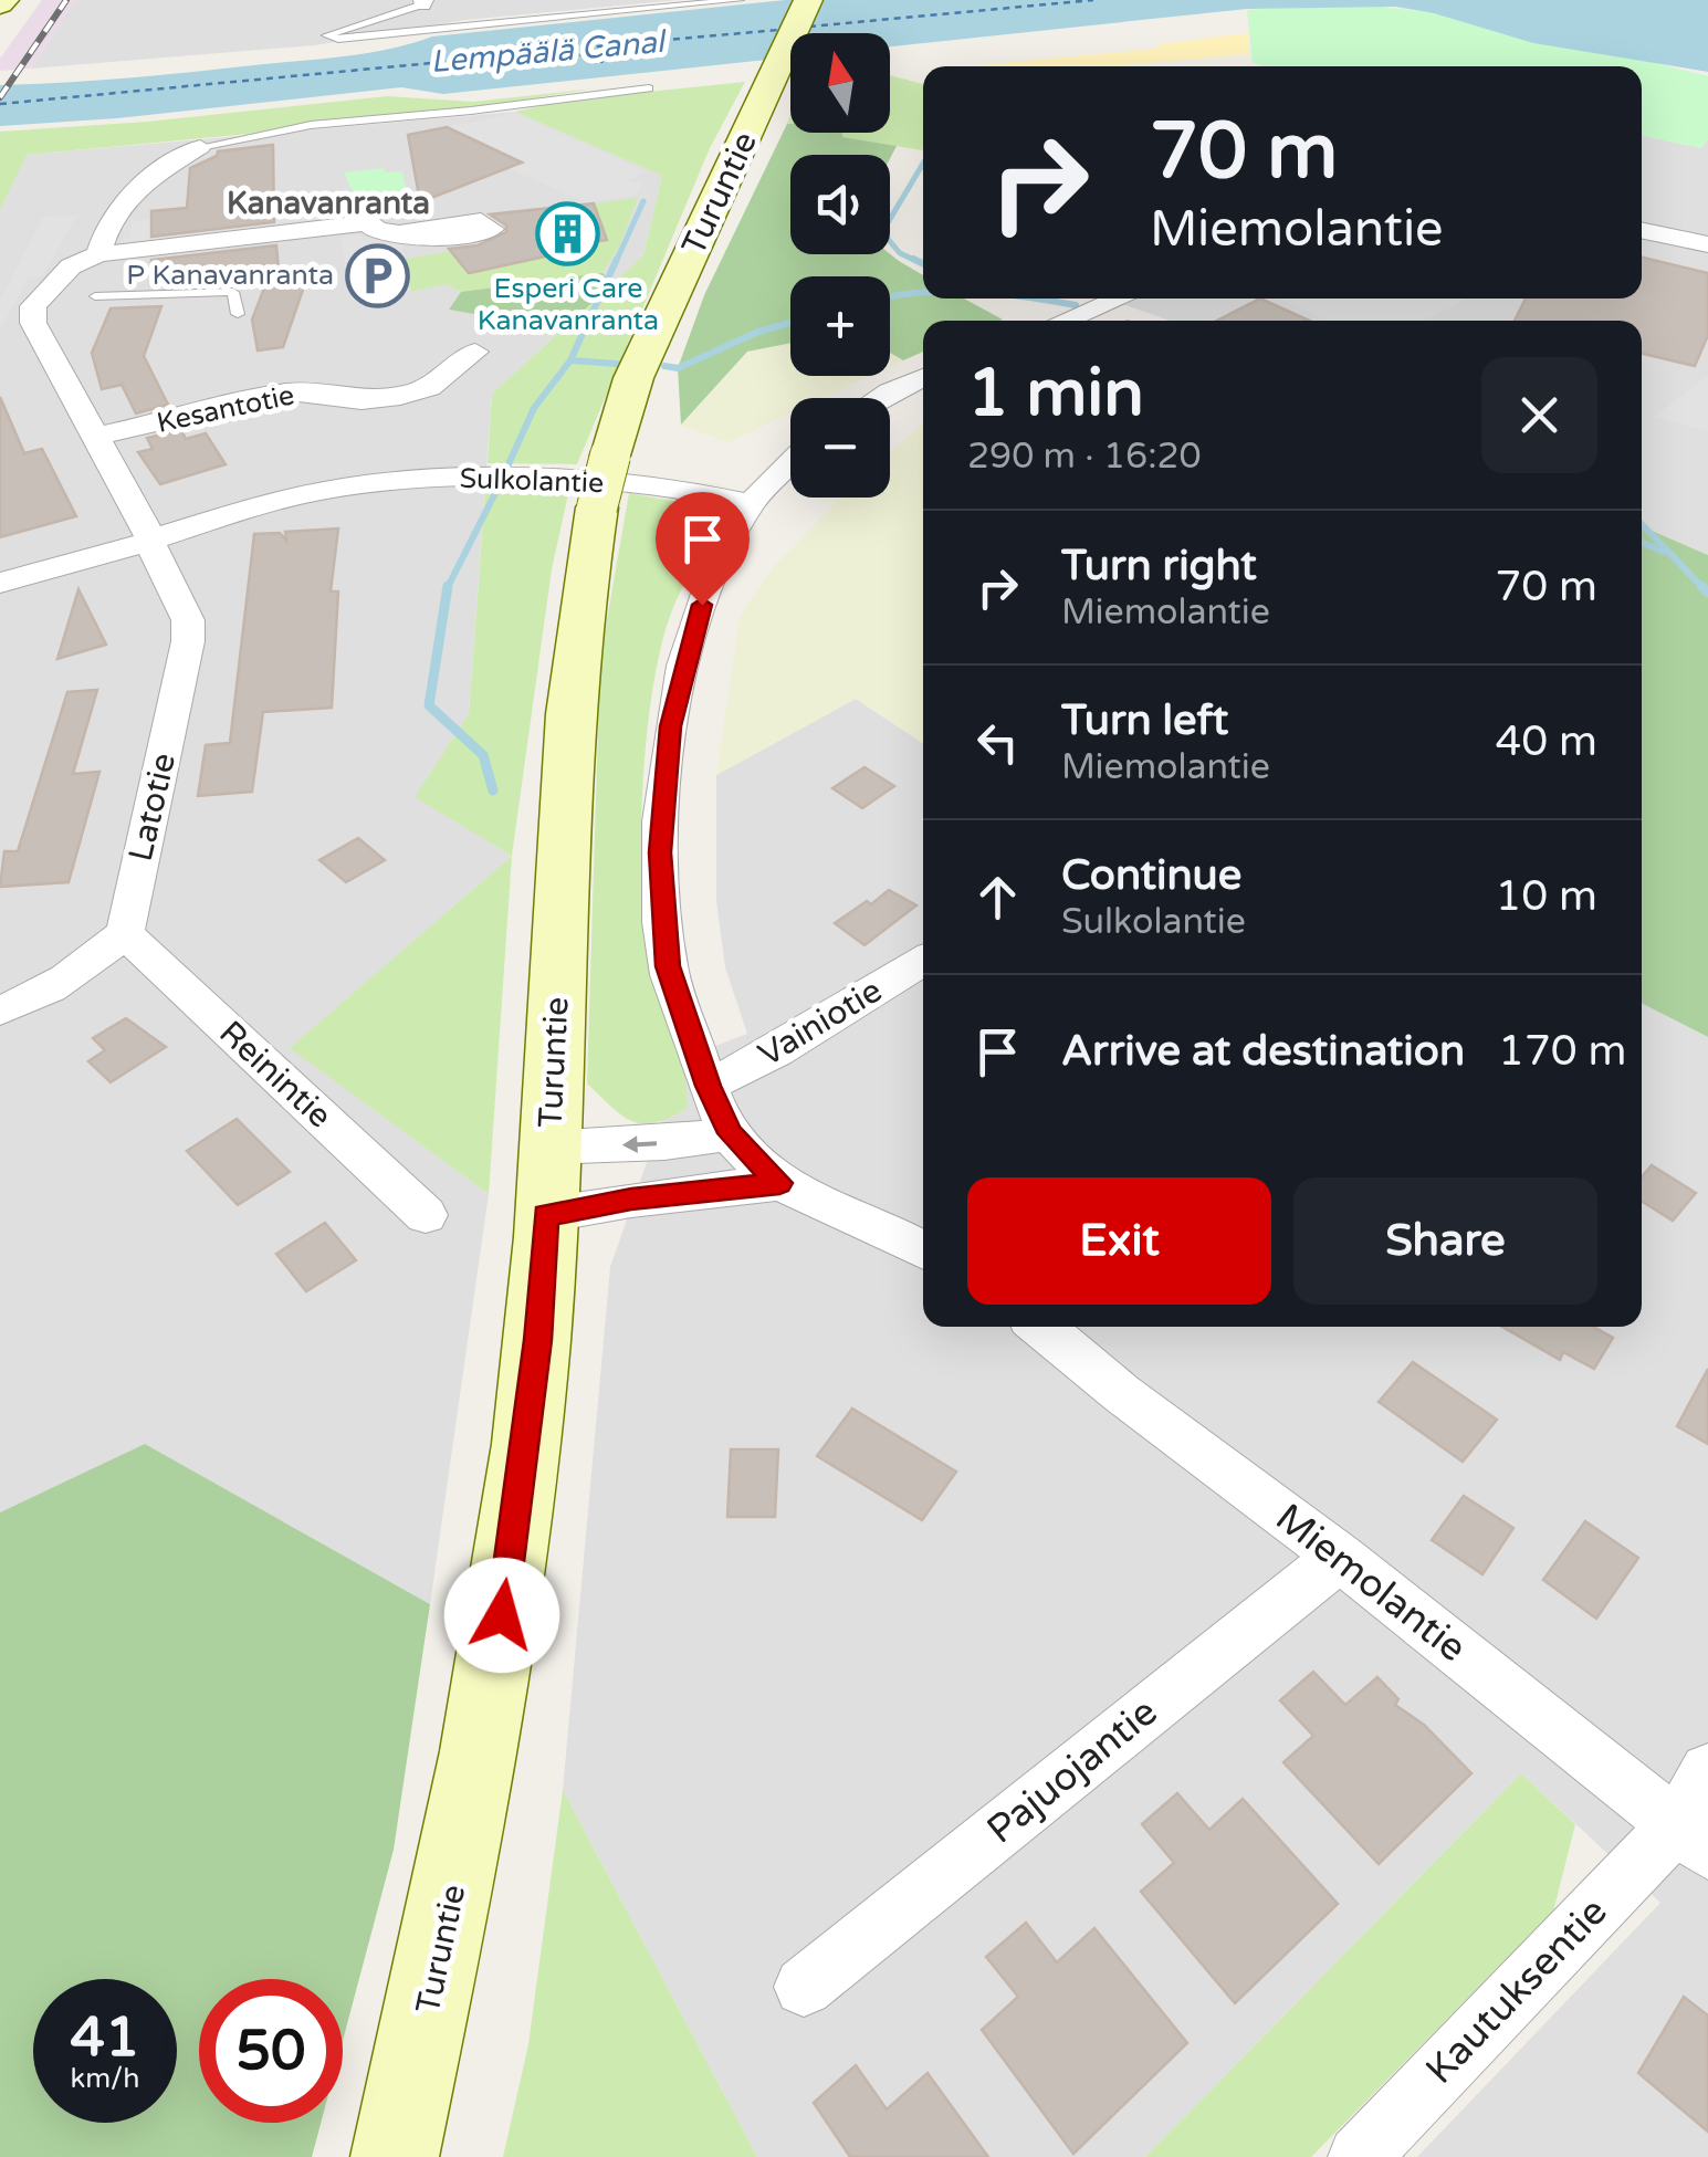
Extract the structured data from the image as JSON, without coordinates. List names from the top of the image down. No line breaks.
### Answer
{"streets":{"main road":["Turuntie"],"street":["Kesantotie","Sulkolantie","Latotie","Vainiotie","Reinintie","Miemolantie","Pajuojantie","Kautuksentie"]},"crossings":[["Kesantotie","Latotie"],["Sulkolantie","Latotie"],["Latotie","Reinintie"],["Miemolantie","Pajuojantie"],["Miemolantie","Kautuksentie"]],"districts":["Kanavanranta"],"water":["Lempäälä Canal"],"places":{"building":["Esperi Care Kanavanranta"],"parking":["P Kanavanranta"]},"north":"top","page":{"map_buttons":["+","−"],"turn":["70 m","Miemolantie"],"heading":["1 min","290 m · 16:20"],"list":[{"name":"Turn right","note":"Miemolantie","value":"70 m"},{"name":"Turn left","note":"Miemolantie","value":"40 m"},{"name":"Continue","note":"Sulkolantie","value":"10 m"},{"name":"Arrive at destination","value":"170 m"}],"buttons":["Exit","Share"],"speed":"41 km/h","limit":"50"}}
